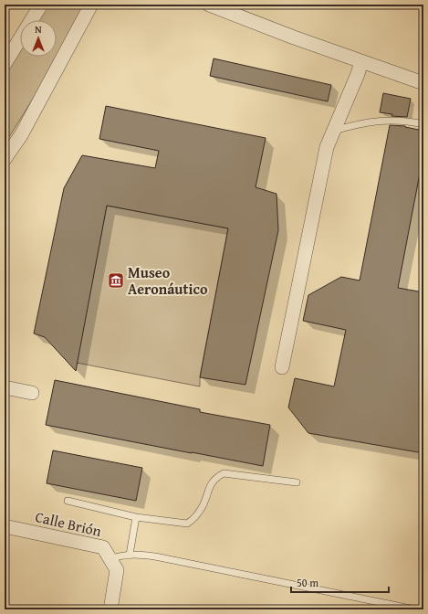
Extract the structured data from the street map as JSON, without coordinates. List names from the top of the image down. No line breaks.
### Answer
{"streets":{"street":["Calle Brión"]},"places":{"museum":["Museo Aeronáutico"]},"scale_bar":"50 m","north":"top"}
